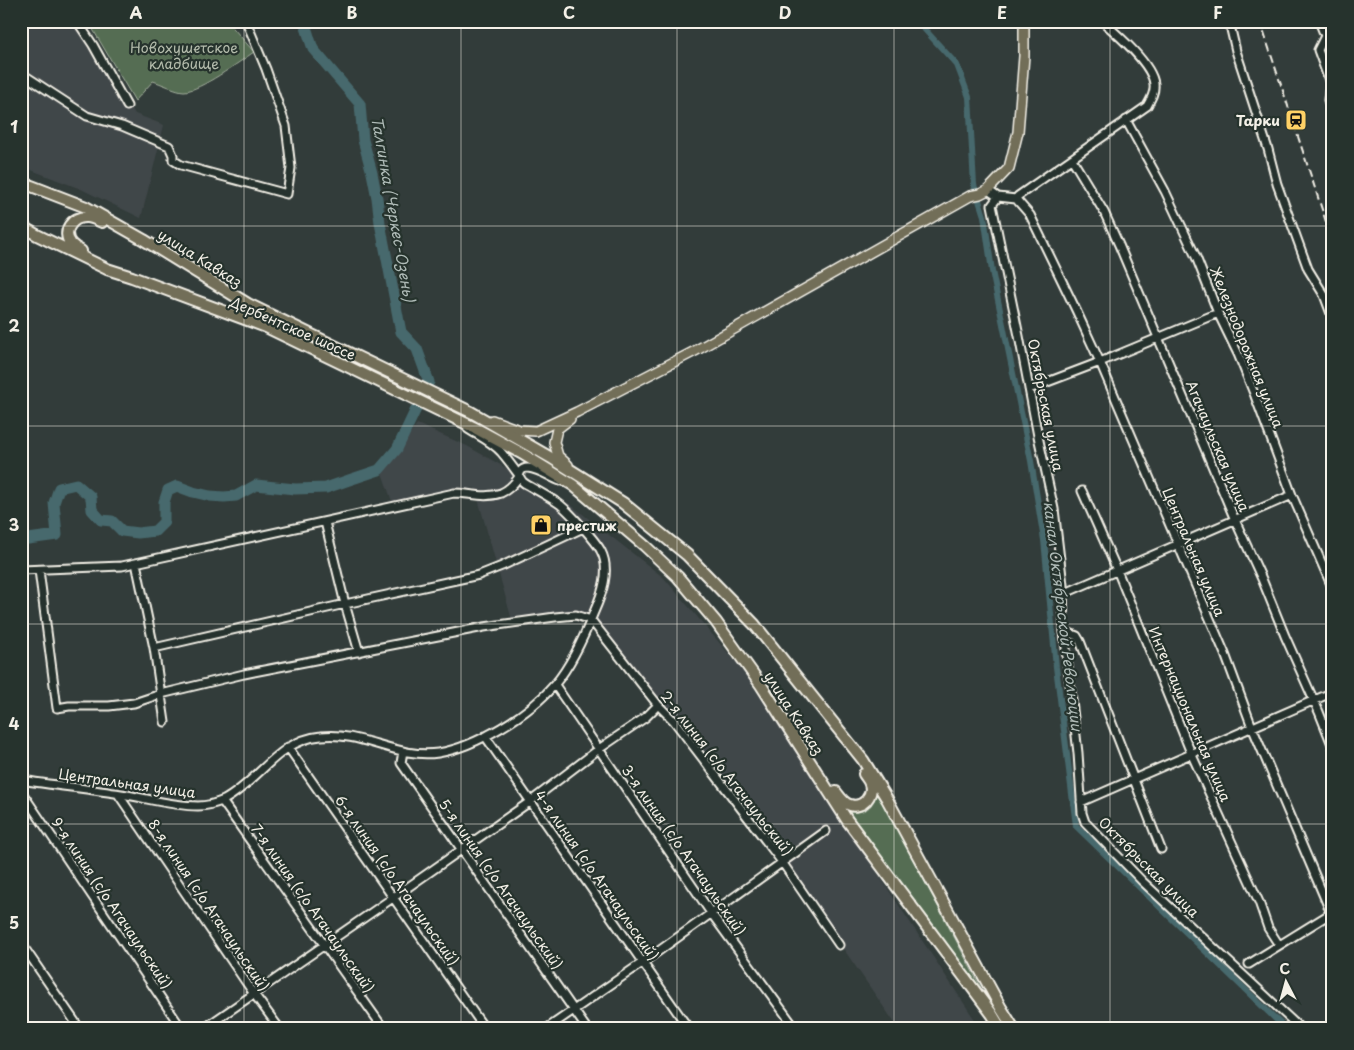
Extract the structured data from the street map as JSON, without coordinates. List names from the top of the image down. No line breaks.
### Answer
{"streets":{"highway":["улица Кавказ","Дербентское шоссе"],"street":["Железнодорожная улица","Октябрьская улица","Агачаульская улица","Центральная улица","Интернациональная улица","2-я линия (с/о Агачаульский)","3-я линия (с/о Агачаульский)","4-я линия (с/о Агачаульский)","6-я линия (с/о Агачаульский)","5-я линия (с/о Агачаульский)","9-я линия (с/о Агачаульский)","8-я линия (с/о Агачаульский)","7-я линия (с/о Агачаульский)"]},"crossings":[["улица Кавказ","Дербентское шоссе"],["Дербентское шоссе","Центральная улица"],["Центральная улица","2-я линия (с/о Агачаульский)"],["Центральная улица","3-я линия (с/о Агачаульский)"],["Центральная улица","4-я линия (с/о Агачаульский)"],["Центральная улица","6-я линия (с/о Агачаульский)"],["Центральная улица","5-я линия (с/о Агачаульский)"],["Центральная улица","8-я линия (с/о Агачаульский)"],["Центральная улица","7-я линия (с/о Агачаульский)"]],"water":["Талгинка (Черкес-Озень)","канал Октябрьской Революции"],"parks":["Новохушетское кладбище"],"places":{"station":["Тарки"],"shop":["престиж"]},"north":"top","grid":{"columns":["A","B","C","D","E","F"],"rows":["1","2","3","4","5"]}}
